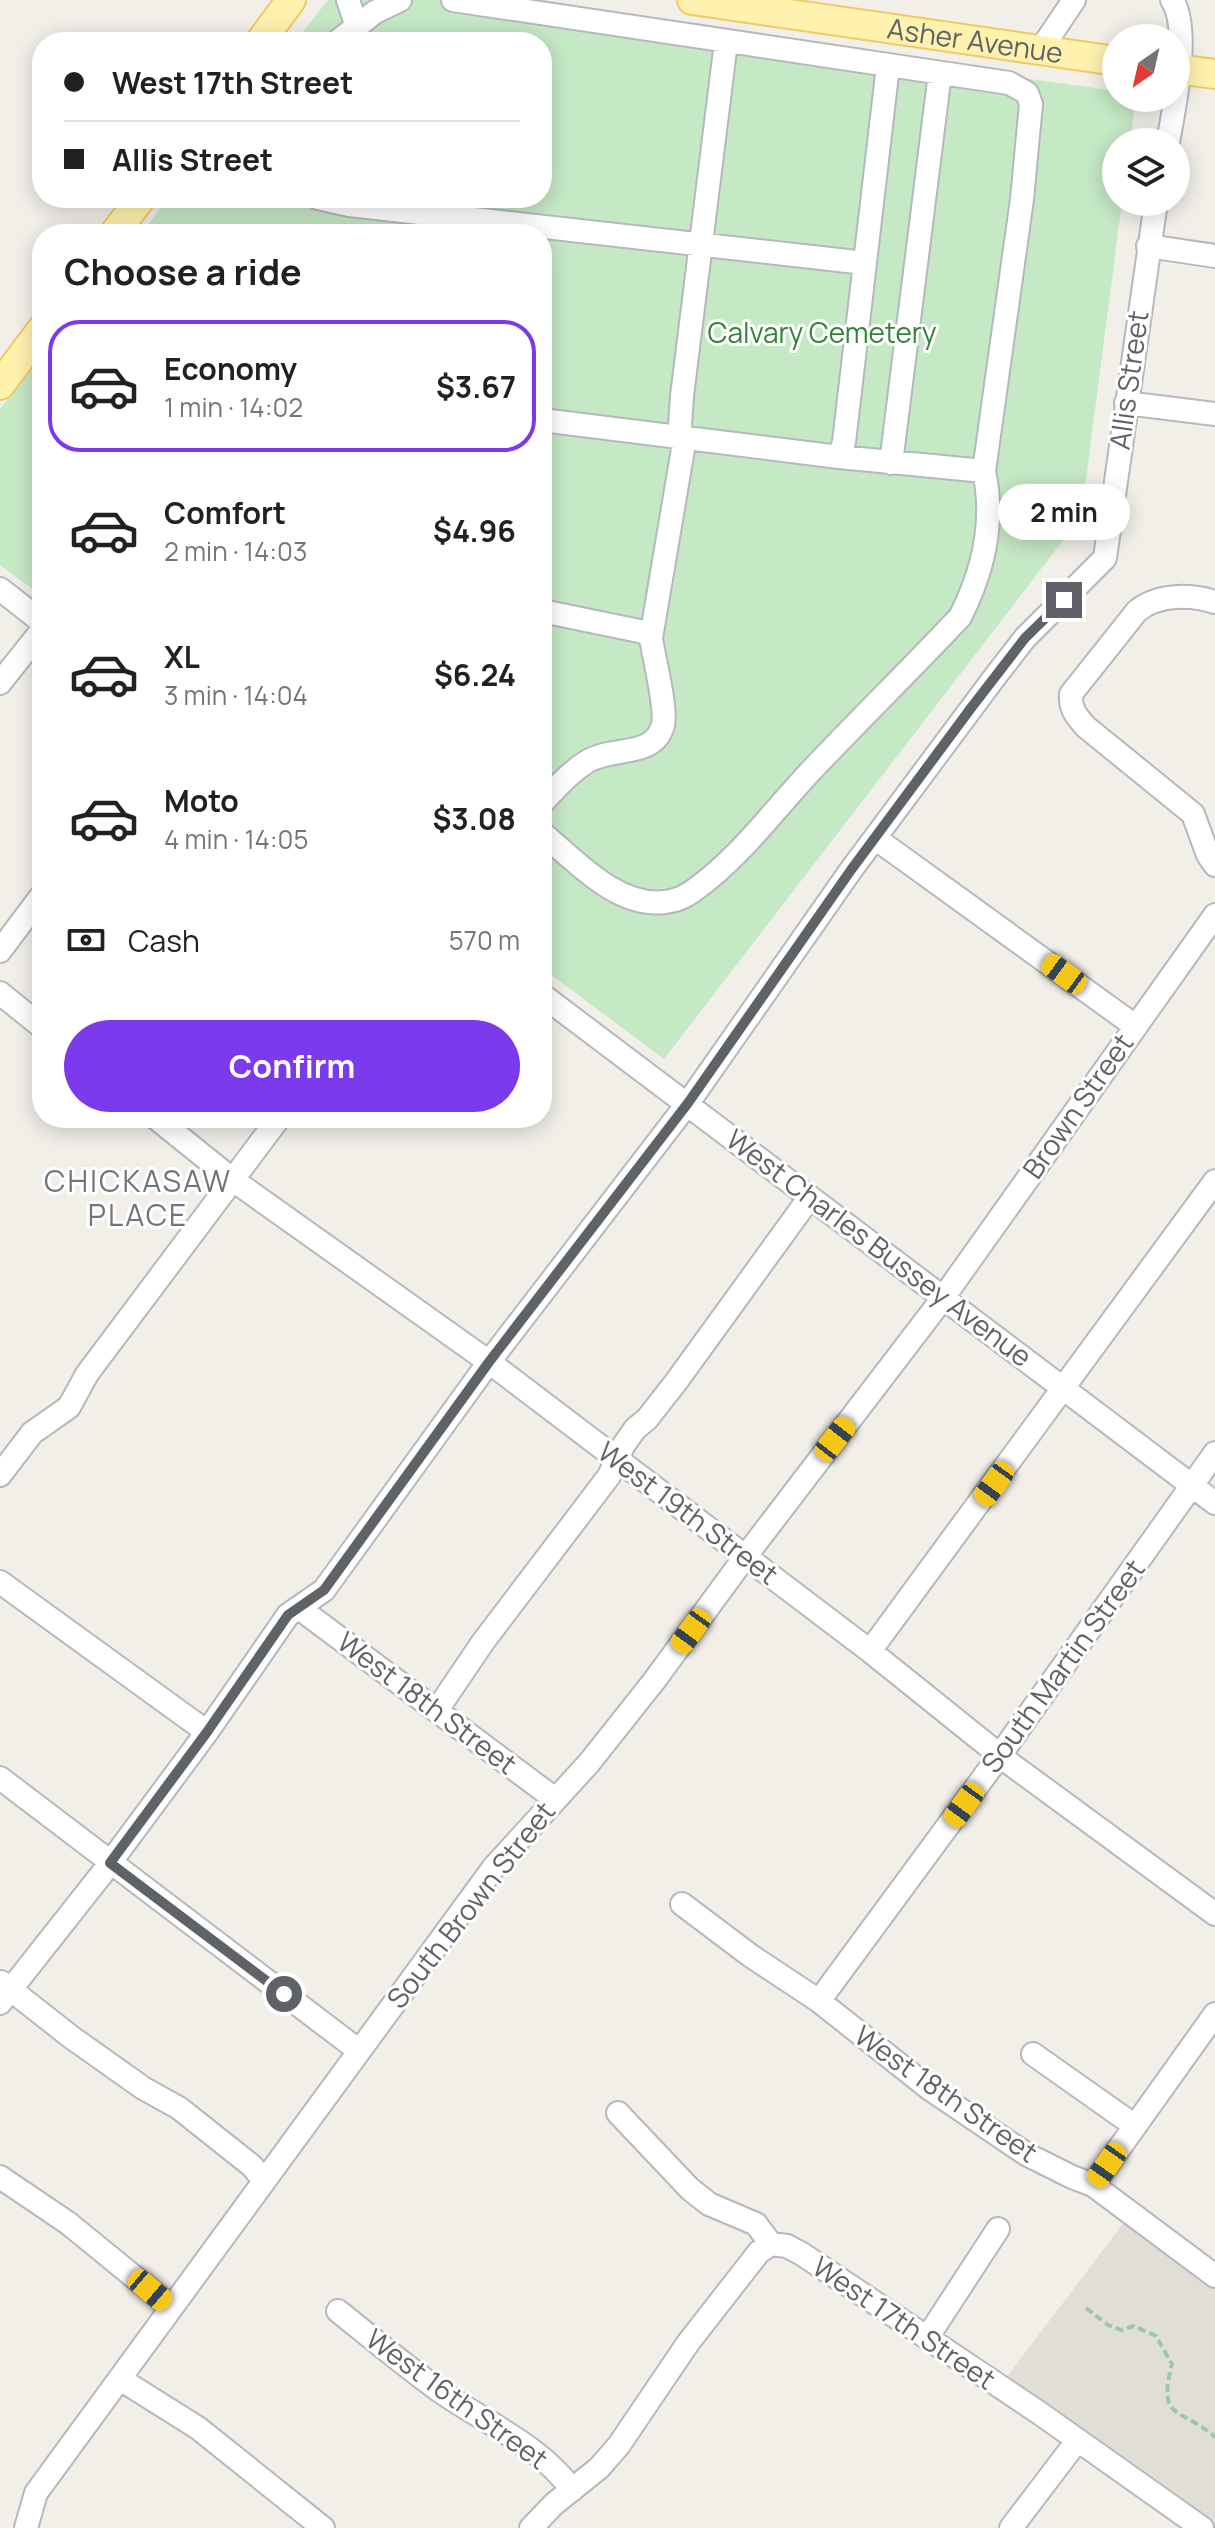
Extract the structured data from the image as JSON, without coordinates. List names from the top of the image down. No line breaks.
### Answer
{"streets":{"main road":["Asher Avenue"],"street":["Allis Street","Brown Street","West Charles Bussey Avenue","West 19th Street","South Martin Street","West 18th Street","South Brown Street","West 17th Street","West 16th Street"]},"crossings":[["Allis Street","West Charles Bussey Avenue"],["Allis Street","West 19th Street"],["Allis Street","West 18th Street"],["Brown Street","West Charles Bussey Avenue"],["Brown Street","South Brown Street"],["West Charles Bussey Avenue","South Martin Street"],["West Charles Bussey Avenue","South Brown Street"],["West 19th Street","South Martin Street"],["West 19th Street","South Brown Street"],["South Martin Street","West 18th Street"],["West 18th Street","South Brown Street"]],"districts":["CHICKASAW PLACE"],"parks":["Calvary Cemetery"],"north":"bottom left","page":{"banner":["West 17th Street","Allis Street"],"heading":"Choose a ride","list":[{"name":"Economy","note":"1 min · 14:02","value":"$3.67"},{"name":"Comfort","note":"2 min · 14:03","value":"$4.96"},{"name":"XL","note":"3 min · 14:04","value":"$6.24"},{"name":"Moto","note":"4 min · 14:05","value":"$3.08"}],"bubble":"2 min","pay":["Cash","570 m"],"buttons":"Confirm"}}
